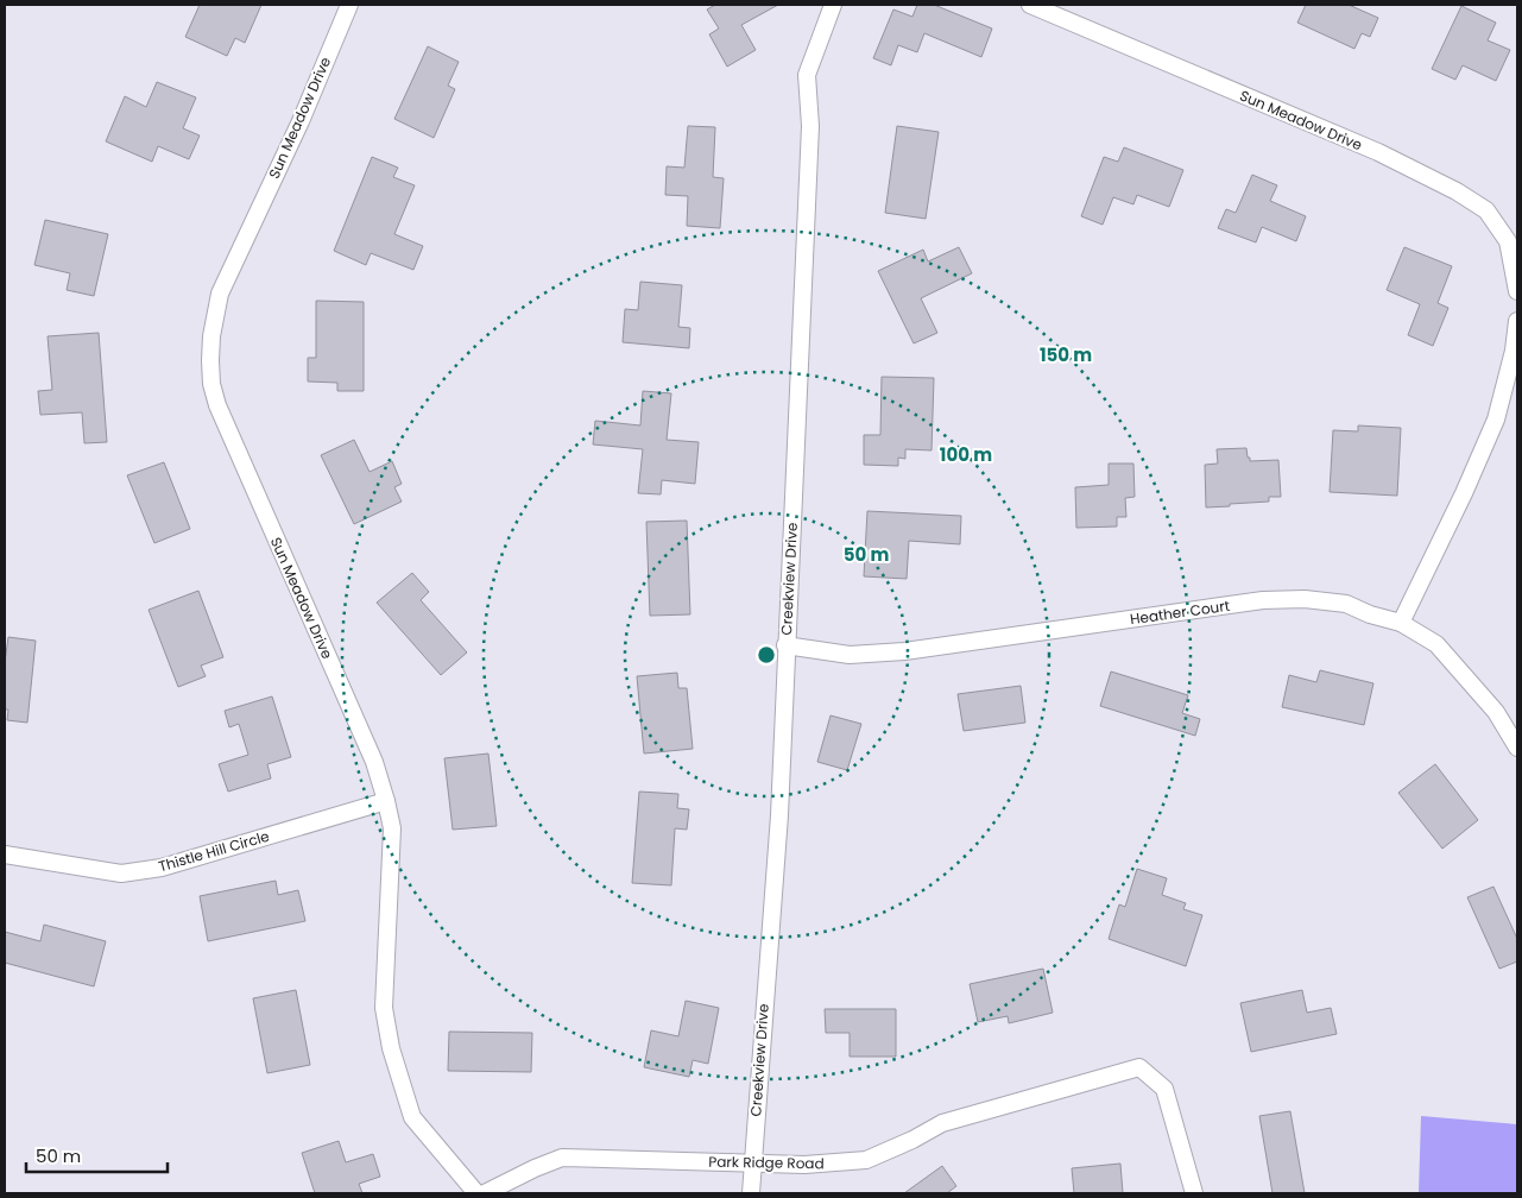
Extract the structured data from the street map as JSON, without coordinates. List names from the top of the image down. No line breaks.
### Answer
{"streets":{"street":["Sun Meadow Drive","Creekview Drive","Heather Court","Thistle Hill Circle","Park Ridge Road"]},"crossings":[["Sun Meadow Drive","Thistle Hill Circle"],["Creekview Drive","Heather Court"],["Creekview Drive","Park Ridge Road"]],"scale_bar":"50 m","rings":["150 m","100 m","50 m"]}
